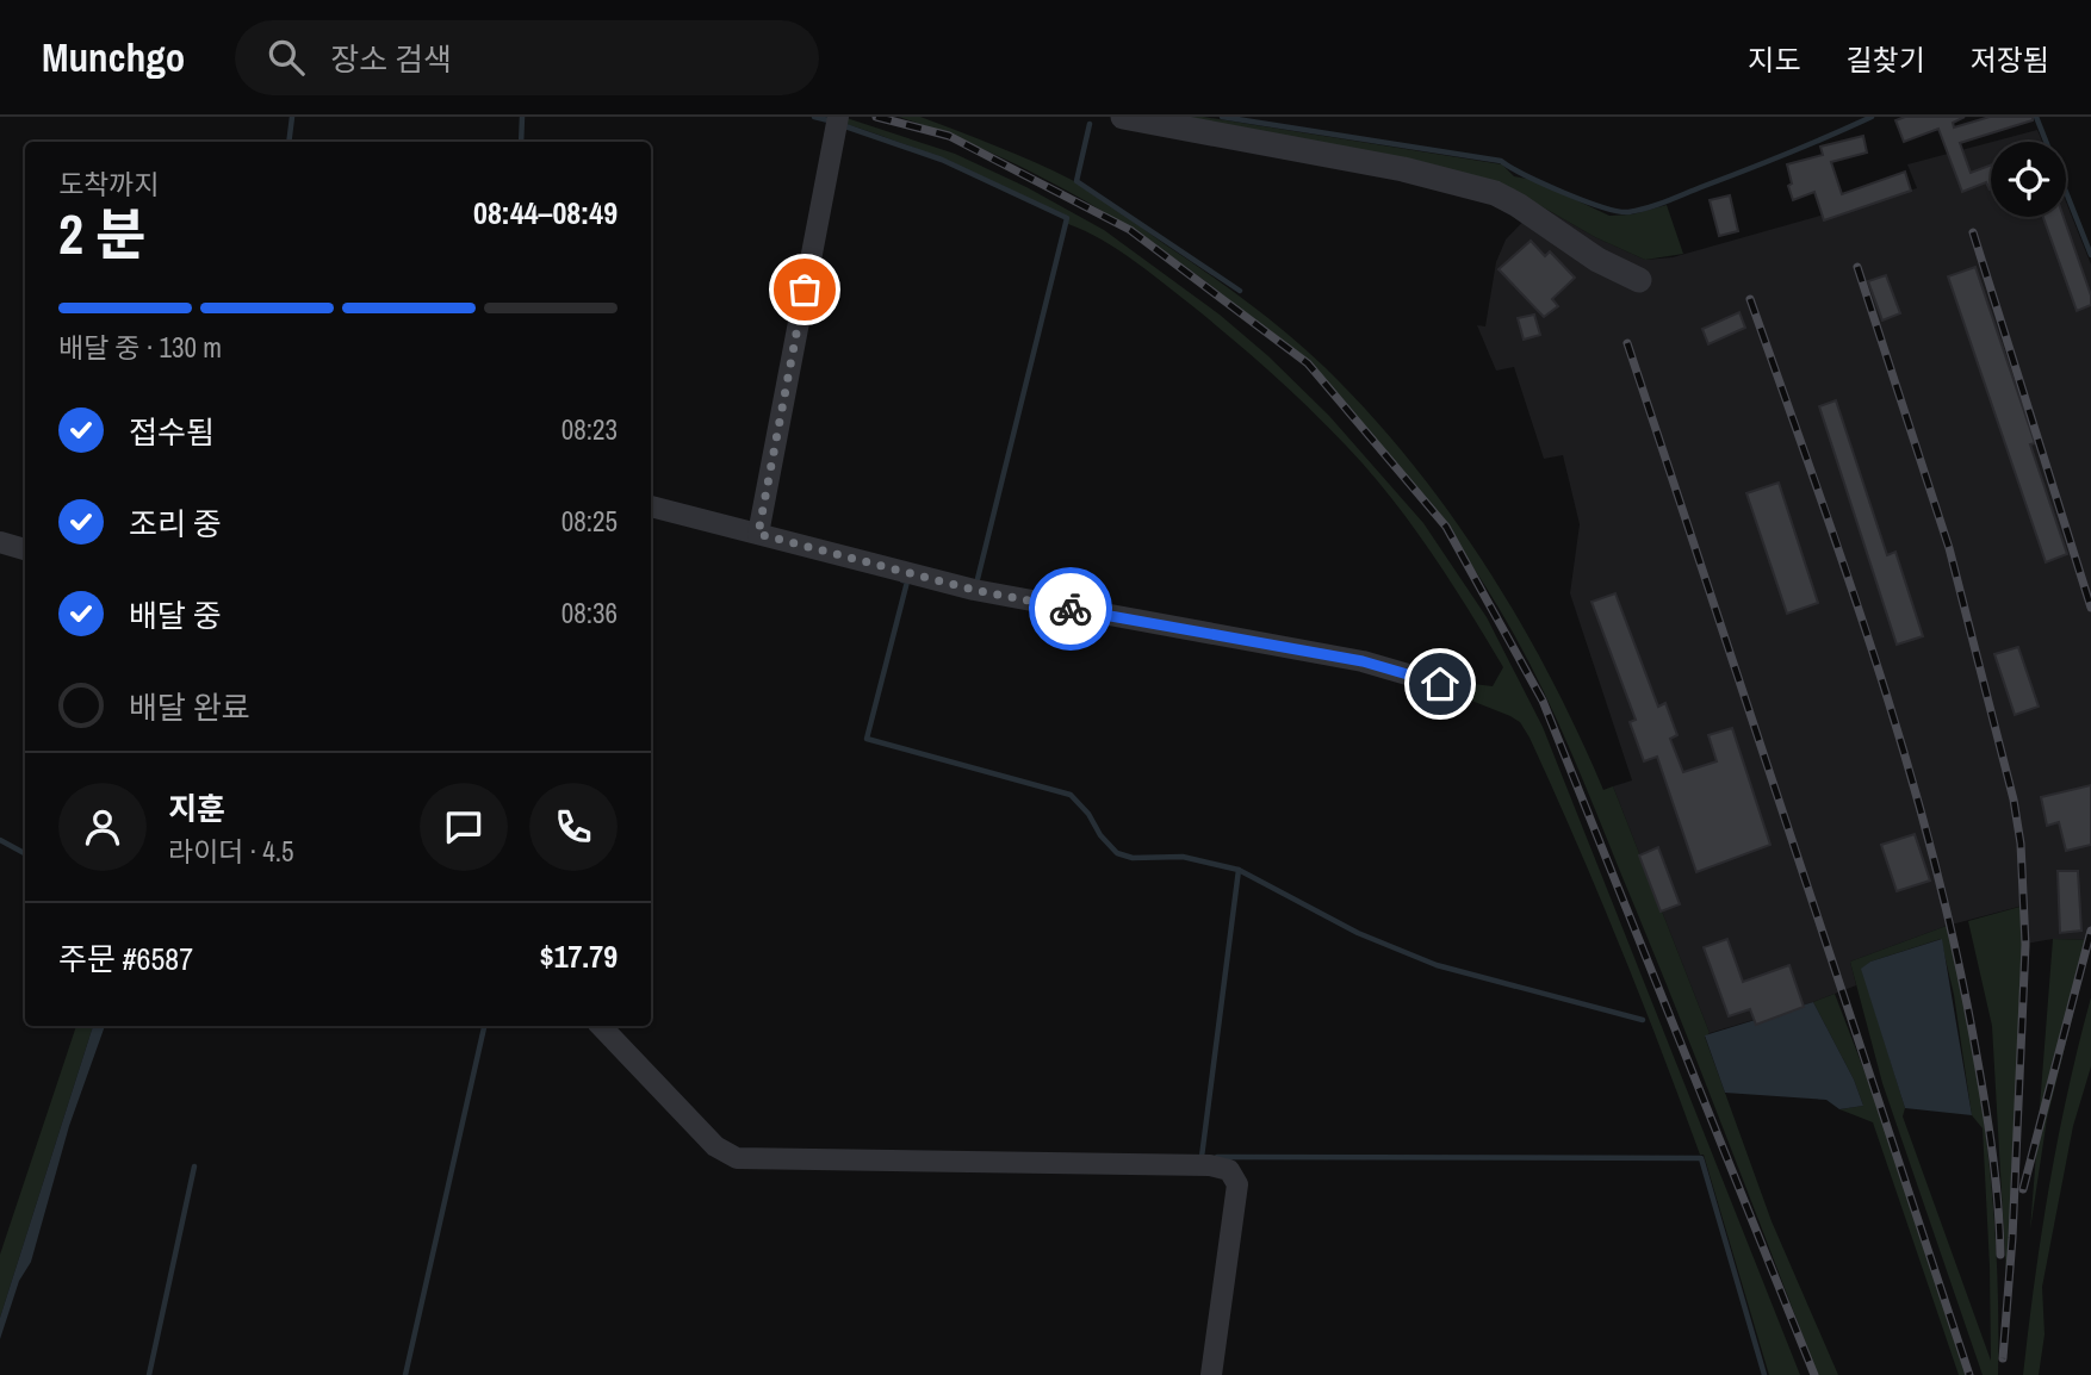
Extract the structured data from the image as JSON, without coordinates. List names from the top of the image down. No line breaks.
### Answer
{"page":{"header":"Munchgo","search":"장소 검색","nav":["지도","길찾기","저장됨"],"heading":["2 분","도착까지","08:44–08:49"],"panel":["지훈","라이더 · 4.5","주문 #6587","$17.79"],"bar":"배달 중 · 130 m","list":[["접수됨","08:23"],["조리 중","08:25"],["배달 중","08:36"],"배달 완료"]}}
